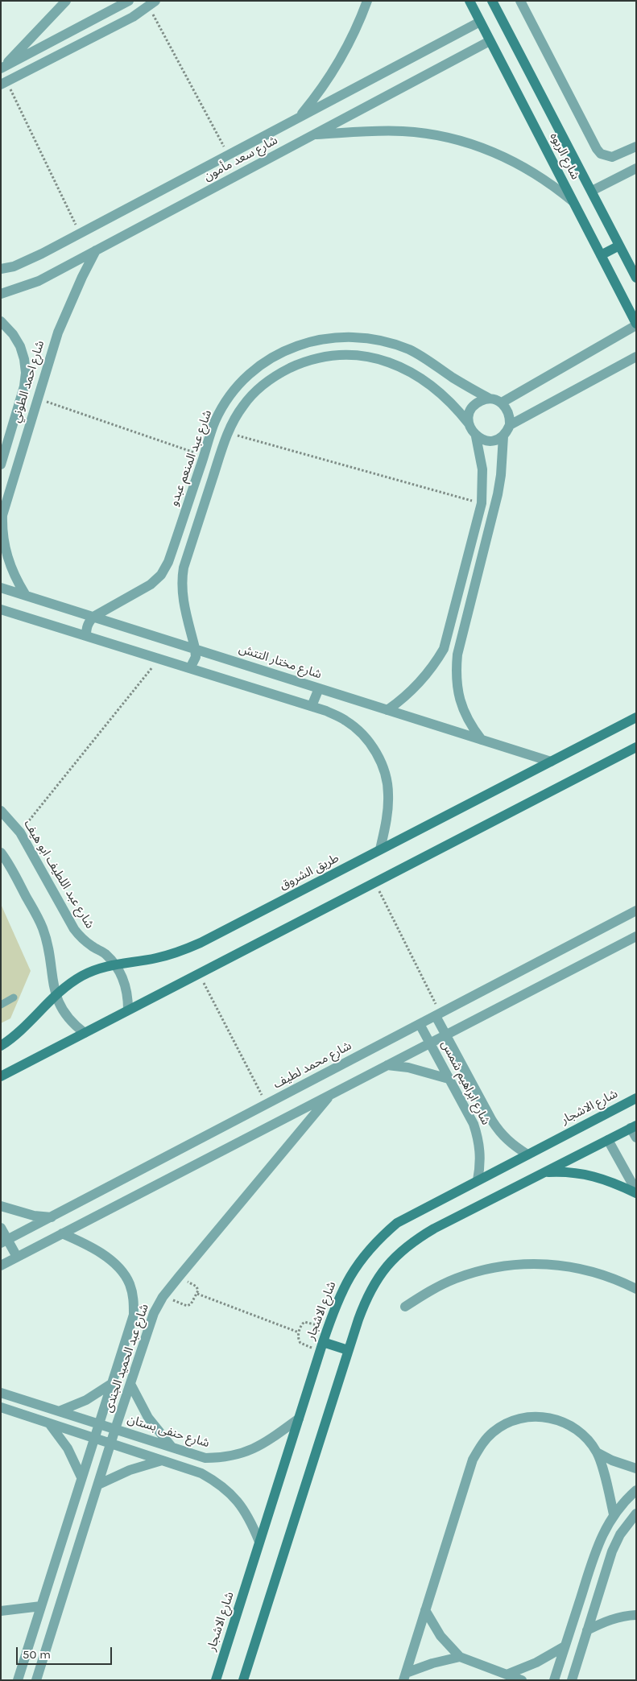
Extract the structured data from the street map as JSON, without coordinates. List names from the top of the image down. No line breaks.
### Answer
{"streets":{"street":["شارع الربوه","شارع سعد مأمون","شارع احمد الطوني","شارع عبد المنعم عبدو","شارع مختار التتش","طريق الشروق","شارع عبد اللطيف ابو هيف","شارع محمد لطيف","شارع ابراهيم شمس","شارع الاشجار","شارع عبد الحميد الجندى","شارع حنفى بستان"]},"crossings":[["شارع الربوه","شارع سعد مأمون"],["شارع سعد مأمون","شارع احمد الطوني"],["شارع احمد الطوني","شارع مختار التتش"],["شارع عبد المنعم عبدو","شارع مختار التتش"],["شارع مختار التتش","طريق الشروق"],["طريق الشروق","شارع عبد اللطيف ابو هيف"],["شارع محمد لطيف","شارع ابراهيم شمس"],["شارع ابراهيم شمس","شارع الاشجار"],["شارع الاشجار","شارع حنفى بستان"],["شارع عبد الحميد الجندى","شارع حنفى بستان"]],"scale_bar":"50 m"}
